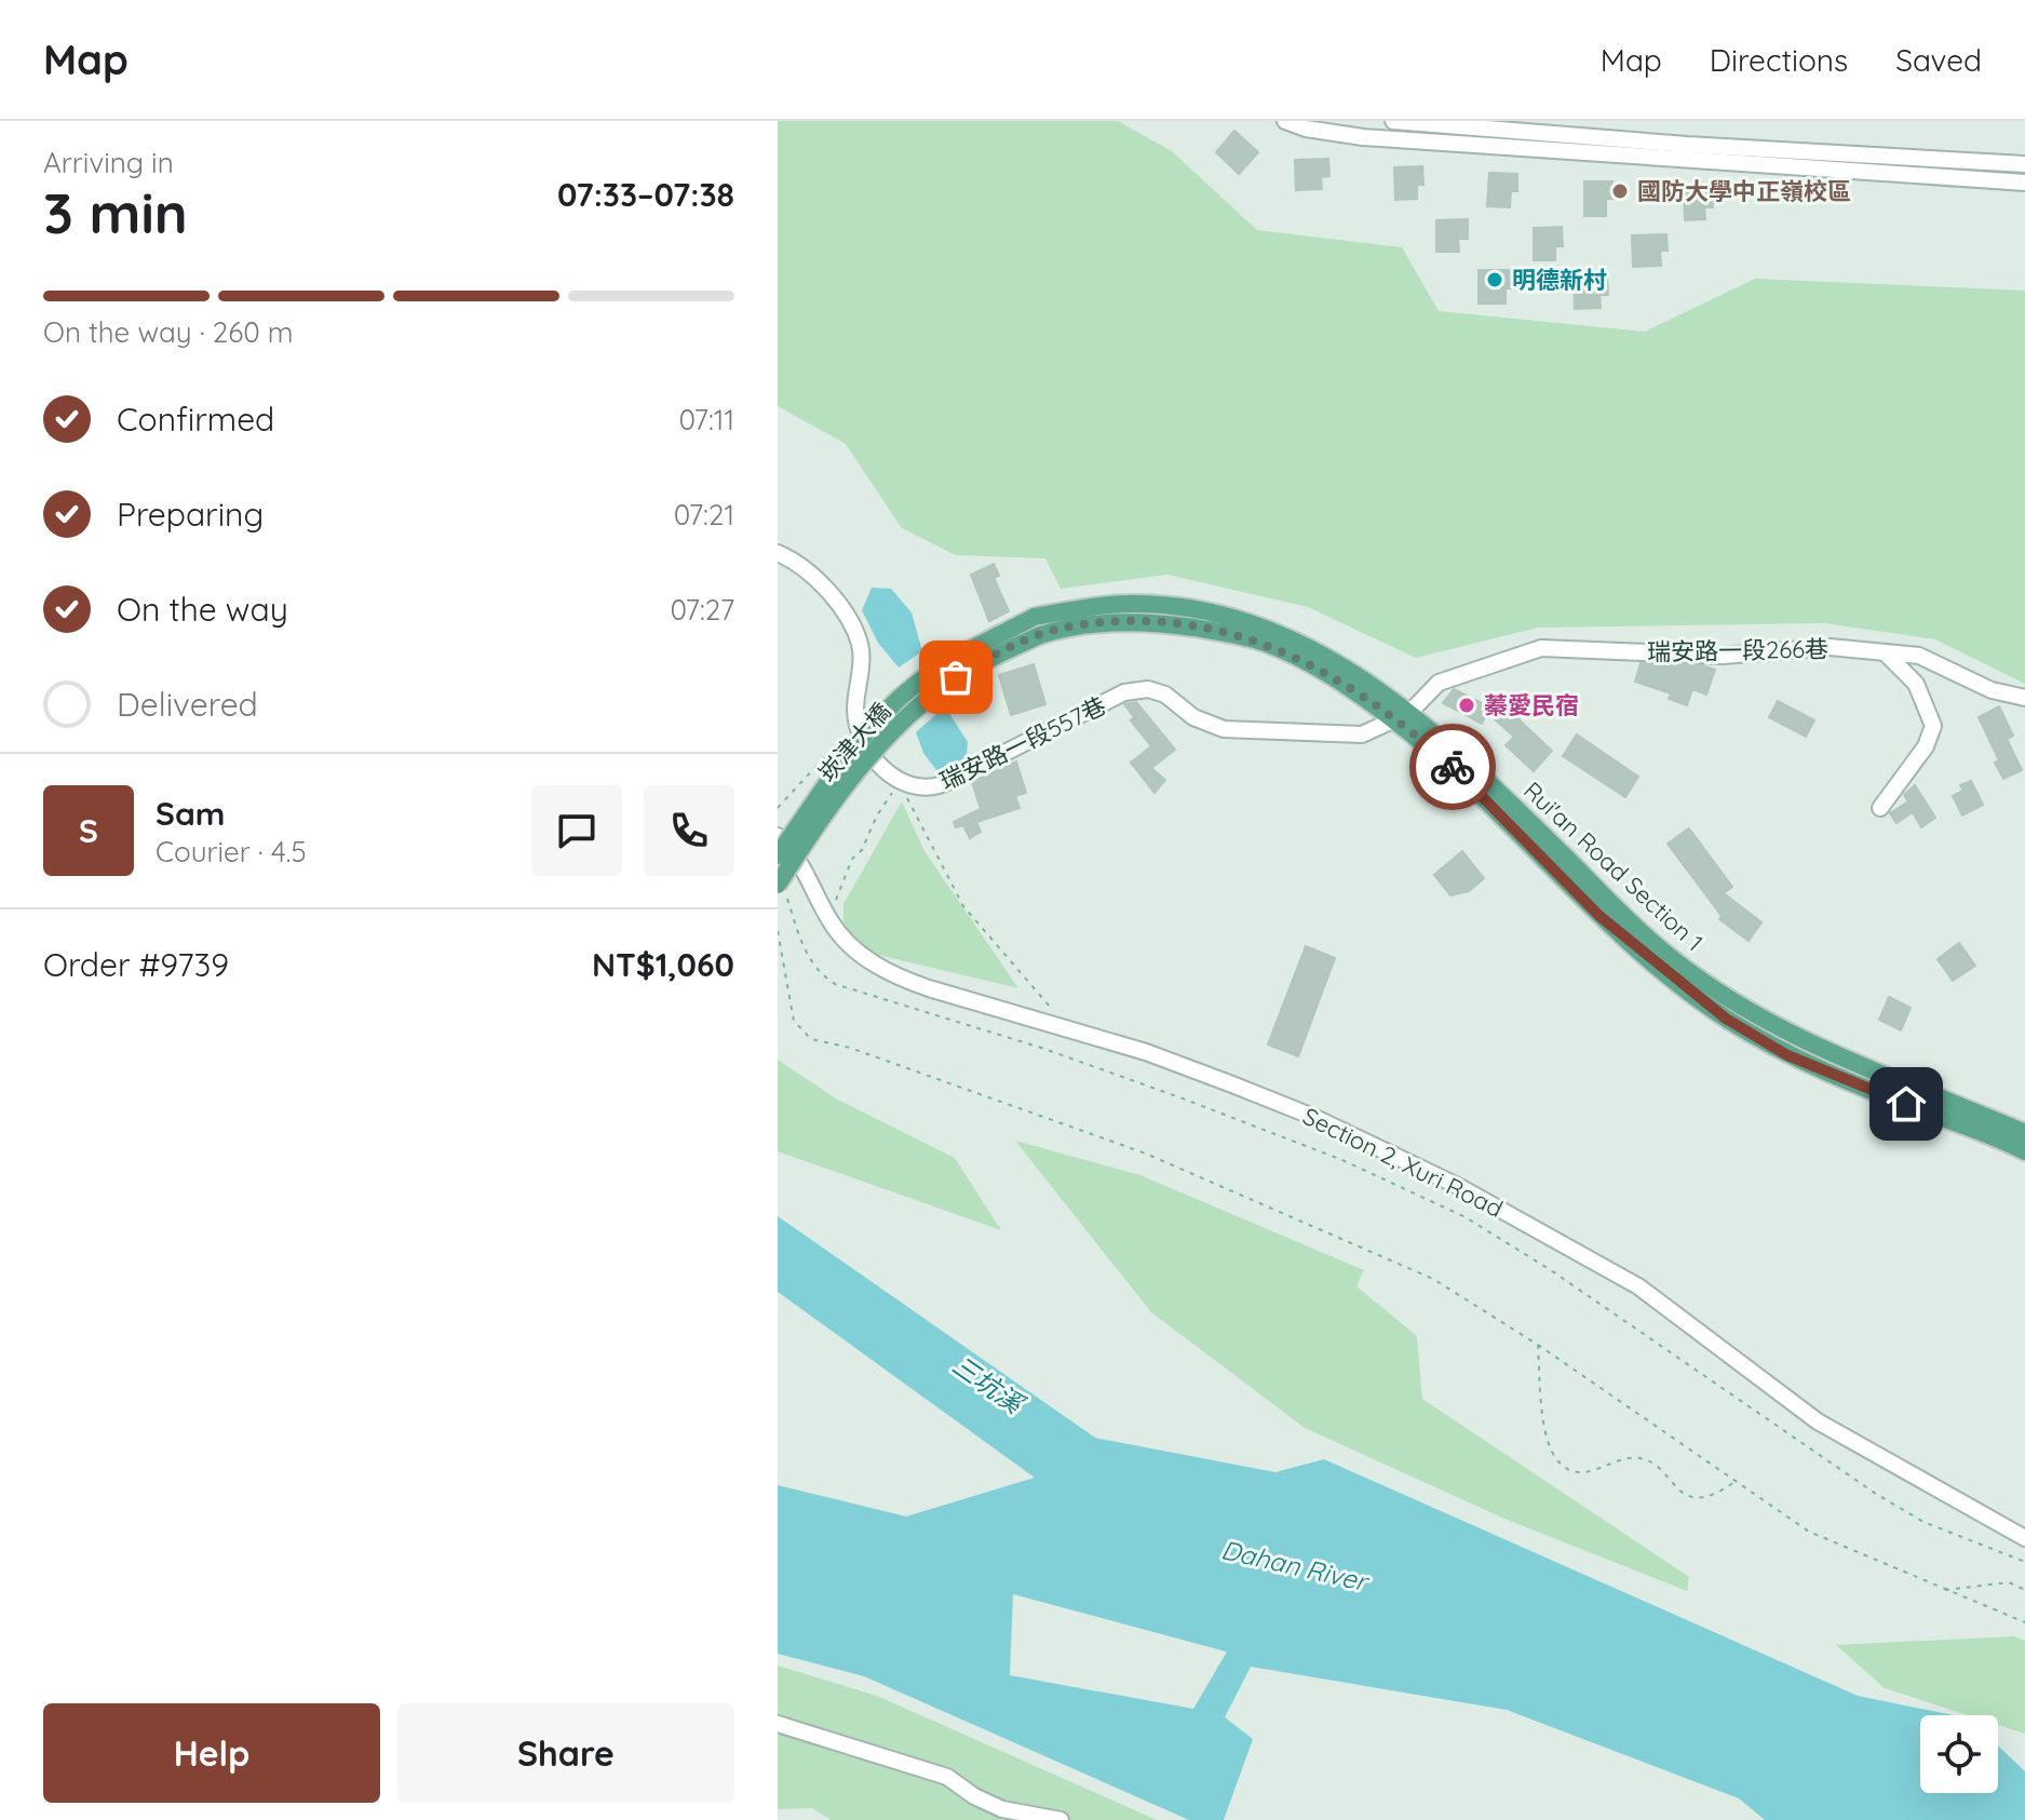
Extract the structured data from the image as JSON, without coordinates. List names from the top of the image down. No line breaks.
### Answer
{"streets":{"main road":["崁津大橋","Rui'an Road Section 1"],"street":["瑞安路一段266巷","瑞安路一段557巷","Section 2, Xuri Road"]},"crossings":[["瑞安路一段266巷","瑞安路一段557巷"],["瑞安路一段266巷","Rui'an Road Section 1"],["崁津大橋","Rui'an Road Section 1"],["瑞安路一段557巷","Rui'an Road Section 1"]],"water":["三坑溪","Dahan River"],"places":["國防大學中正嶺校區","明德新村","蓁愛民宿"],"page":{"header":"Map","nav":["Map","Directions","Saved"],"heading":["3 min","Arriving in","07:33–07:38"],"panel":["Sam","Courier · 4.5","Order #9739","NT$1,060"],"bar":"On the way · 260 m","list":[["Confirmed","07:11"],["Preparing","07:21"],["On the way","07:27"],"Delivered"],"round":"S","buttons":["Help","Share"]}}
